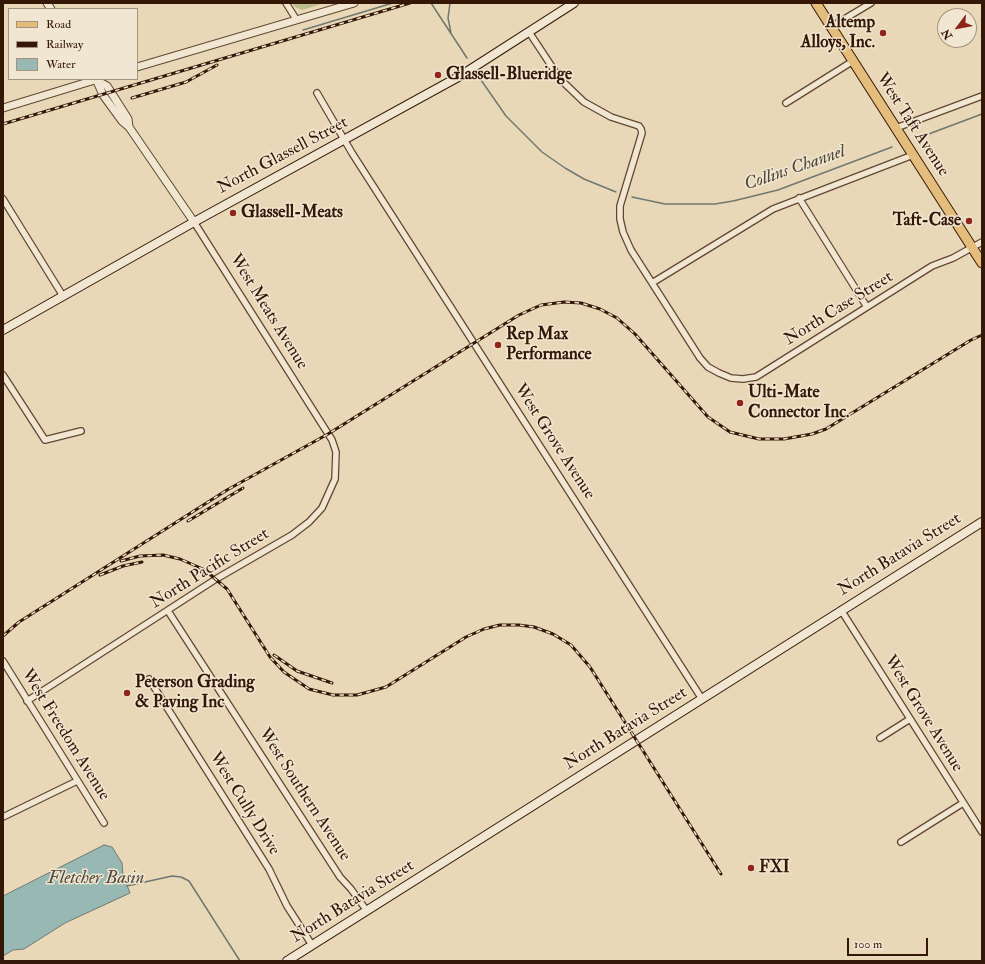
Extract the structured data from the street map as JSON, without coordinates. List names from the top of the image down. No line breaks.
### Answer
{"streets":{"main road":["West Taft Avenue","North Glassell Street","North Batavia Street"],"street":["North Case Street","West Meats Avenue","West Grove Avenue","North Pacific Street","West Freedom Avenue","West Southern Avenue","West Cully Drive"]},"crossings":[["West Taft Avenue","North Case Street"],["North Glassell Street","West Meats Avenue"],["North Glassell Street","West Grove Avenue"],["West Meats Avenue","North Pacific Street"],["West Grove Avenue","North Batavia Street"],["North Batavia Street","West Southern Avenue"],["North Batavia Street","West Cully Drive"],["North Pacific Street","West Freedom Avenue"],["North Pacific Street","West Southern Avenue"]],"water":["Collins Channel","Fletcher Basin"],"places":["Altemp Alloys, Inc.","Glassell-Blueridge","Glassell-Meats","Taft-Case","Rep Max Performance","Ulti-Mate Connector Inc.","Peterson Grading & Paving Inc","FXI"],"legend":["Road","Railway","Water"],"scale_bar":"100 m","north":"bottom left"}
